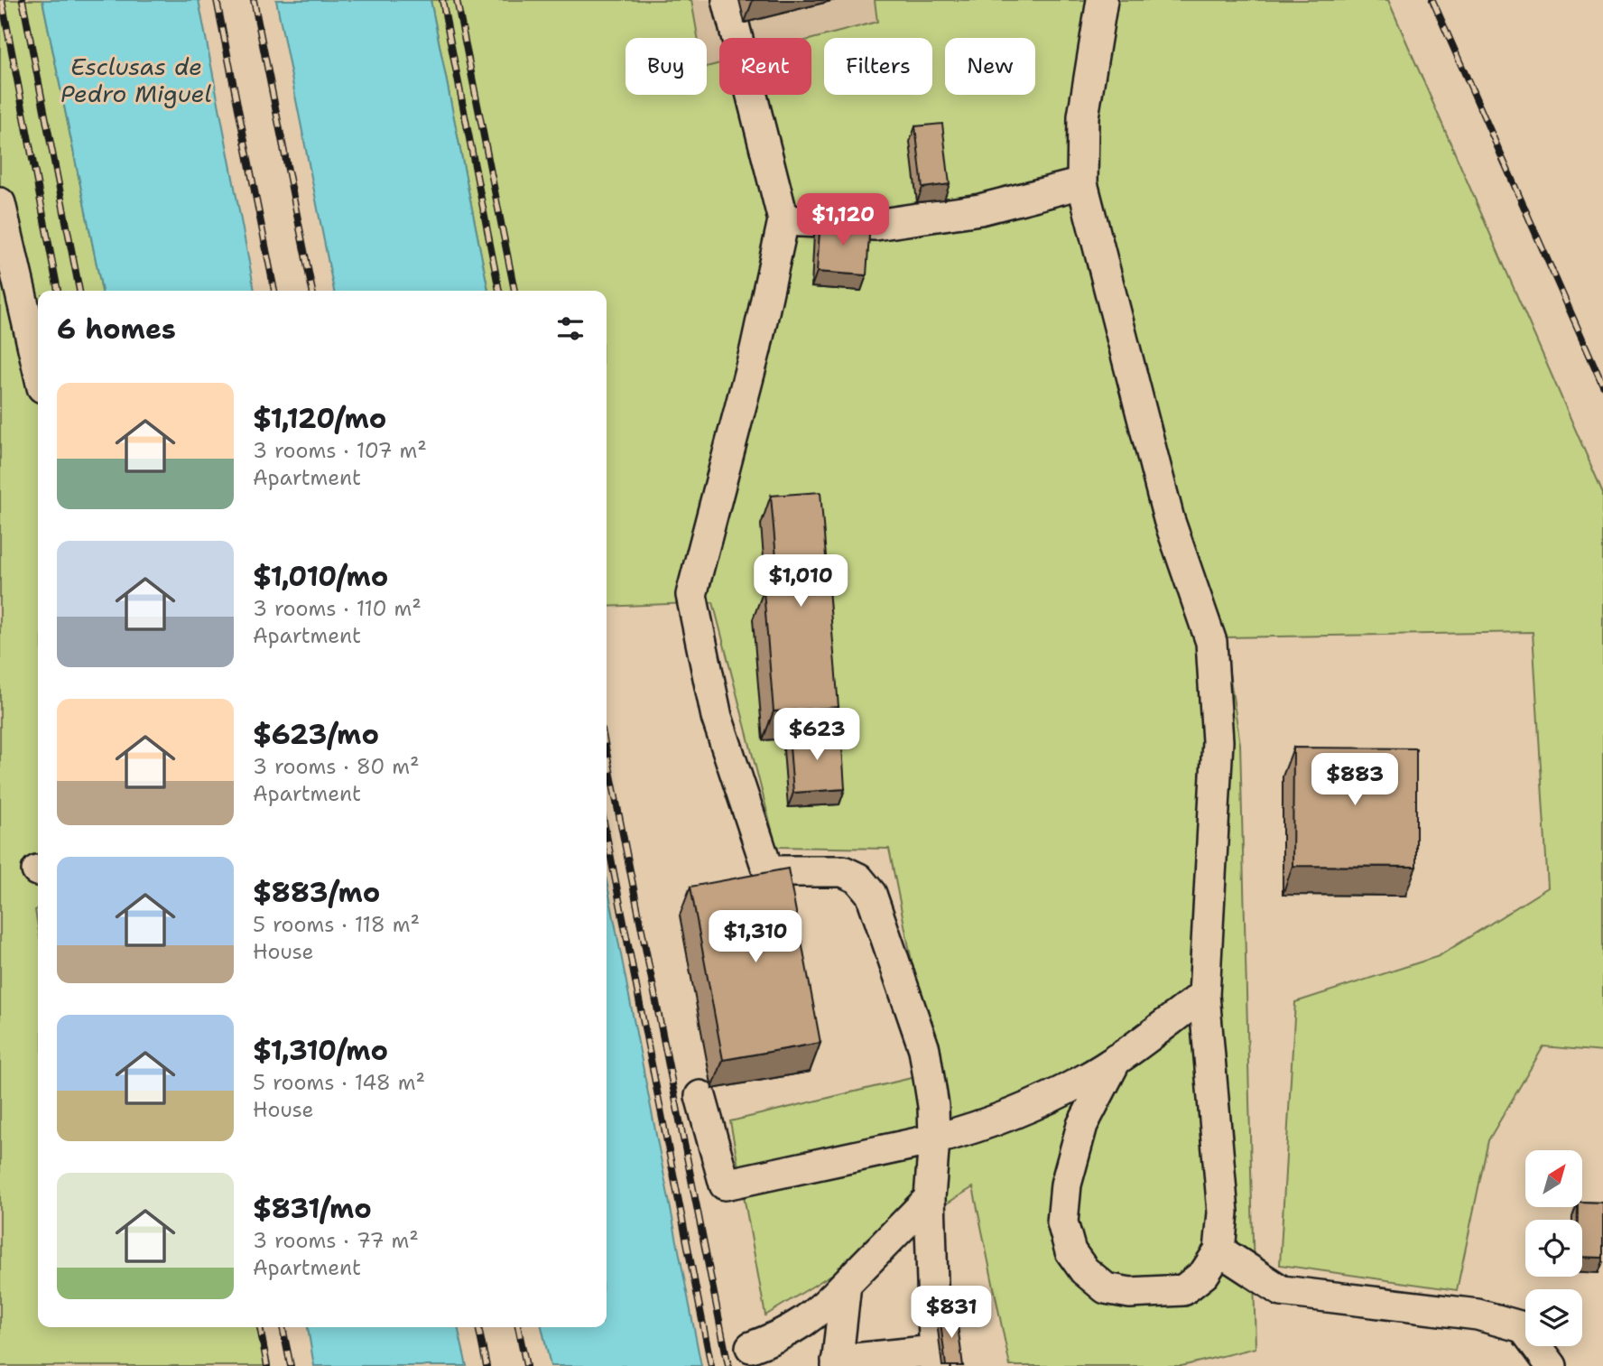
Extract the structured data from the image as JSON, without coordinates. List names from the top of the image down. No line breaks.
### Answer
{"water":["Esclusas de Pedro Miguel"],"north":"top right","page":{"chip":["Buy","Rent","Filters","New"],"price":["$1,120","$1,010","$623","$883","$1,310","$831"],"heading":"6 homes","list":[{"name":"$1,120/mo","note":"3 rooms · 107 m² · Apartment"},{"name":"$1,010/mo","note":"3 rooms · 110 m² · Apartment"},{"name":"$623/mo","note":"3 rooms · 80 m² · Apartment"},{"name":"$883/mo","note":"5 rooms · 118 m² · House"},{"name":"$1,310/mo","note":"5 rooms · 148 m² · House"},{"name":"$831/mo","note":"3 rooms · 77 m² · Apartment"}]}}
